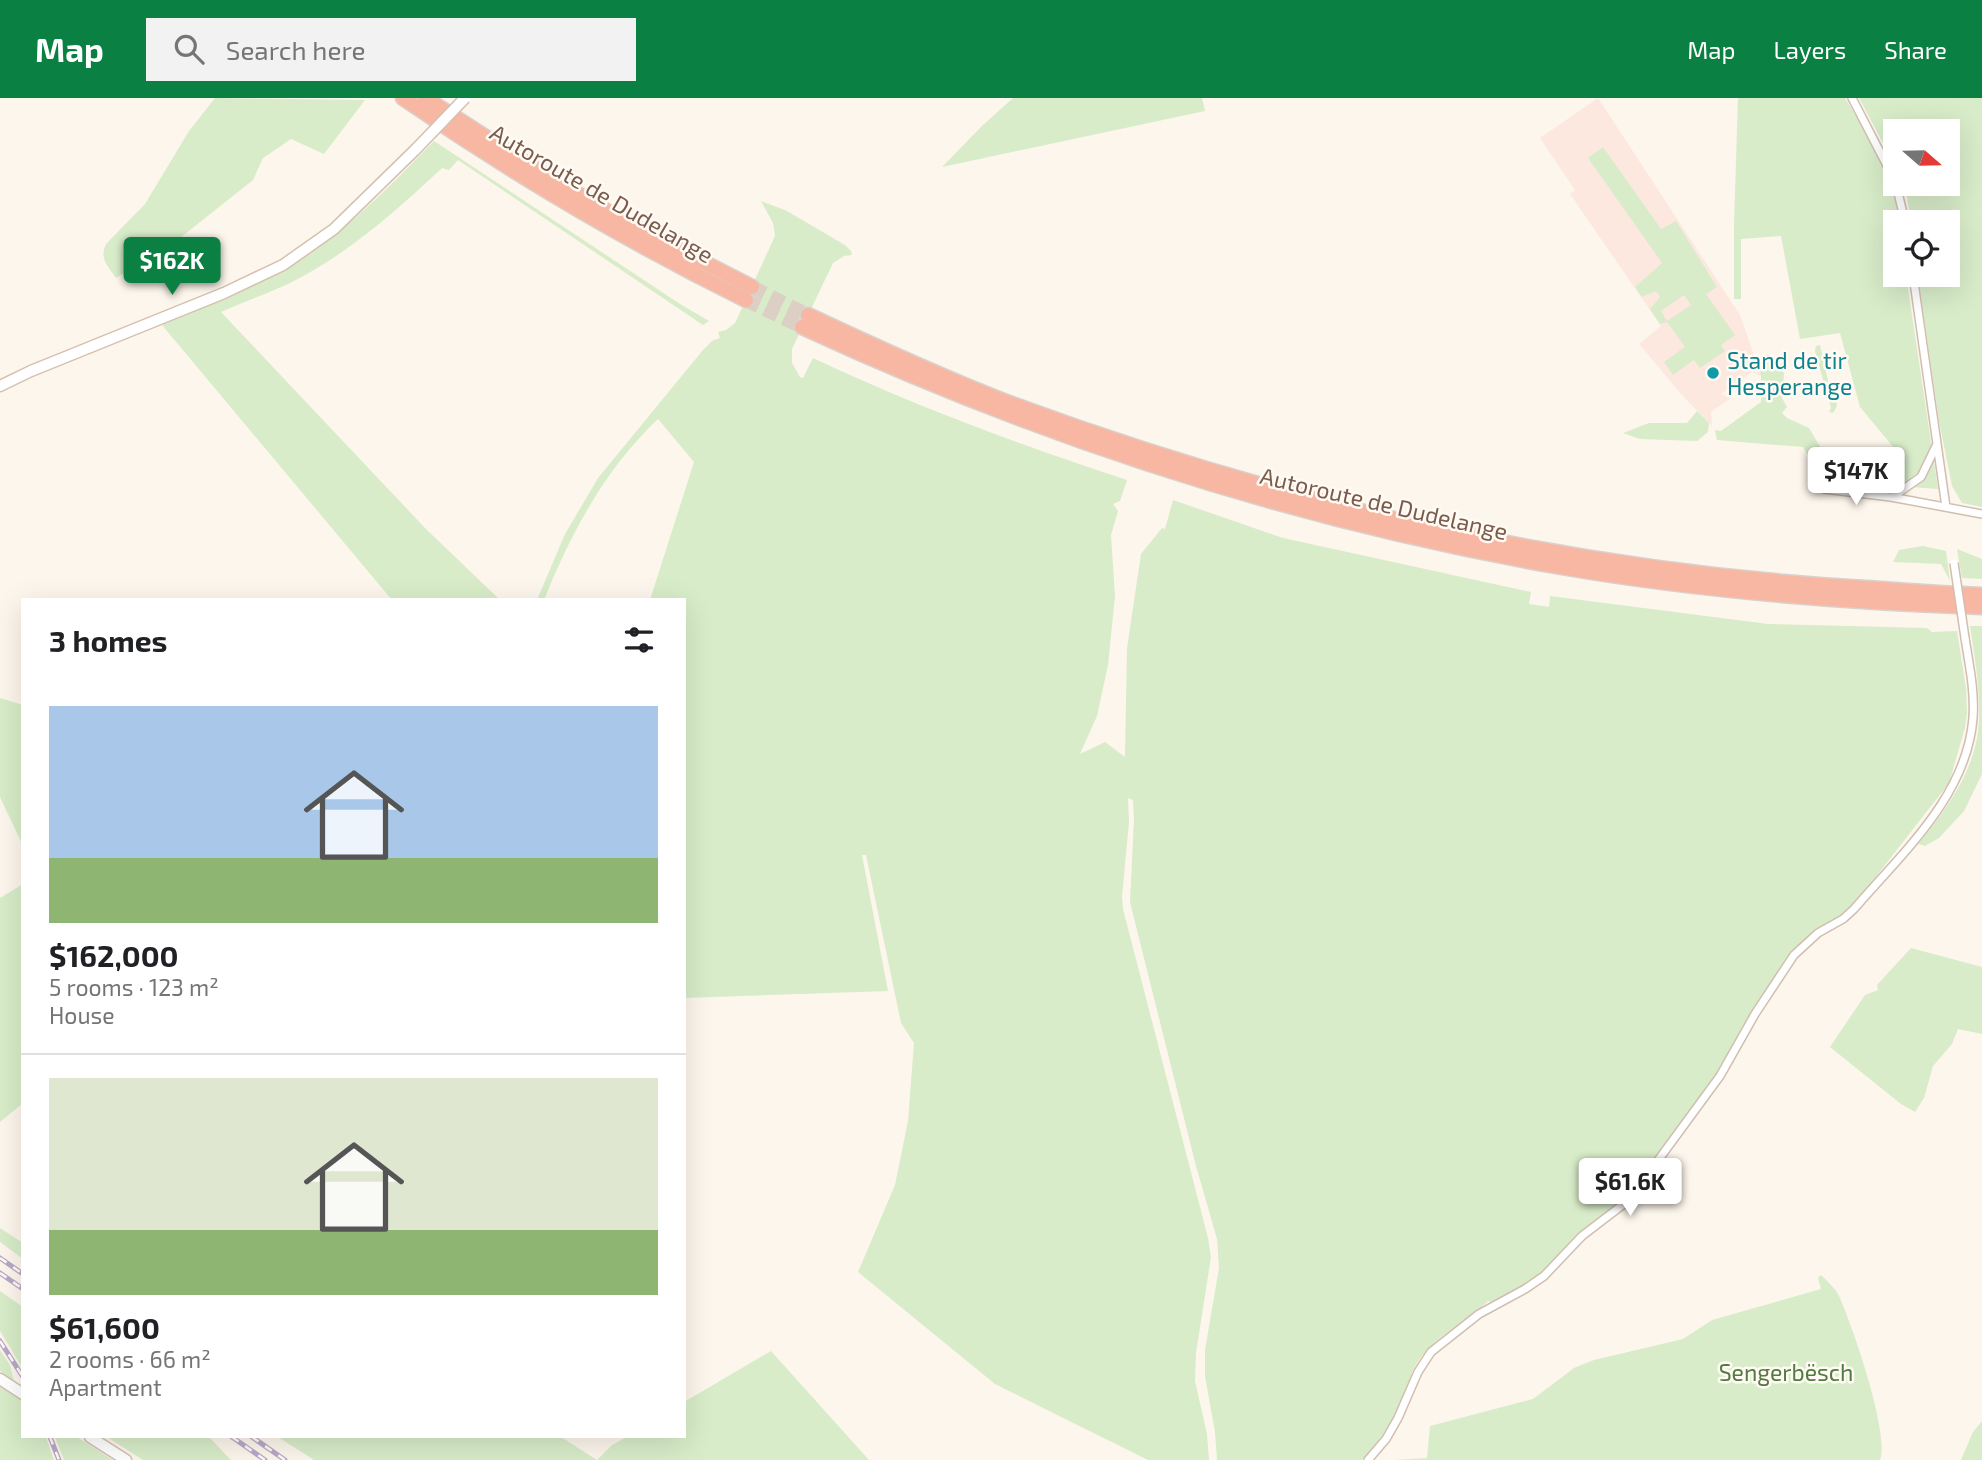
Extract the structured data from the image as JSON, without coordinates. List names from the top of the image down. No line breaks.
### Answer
{"streets":{"highway":["Autoroute de Dudelange"]},"parks":["Sengerbësch"],"places":["Stand de tir Hesperange"],"north":"right","page":{"header":"Map","search":"Search here","nav":["Map","Layers","Share"],"price":["$162K","$147K","$61.6K"],"heading":"3 homes","list":[{"name":"$162,000","note":"5 rooms · 123 m² · House"},{"name":"$61,600","note":"2 rooms · 66 m² · Apartment"}]}}
